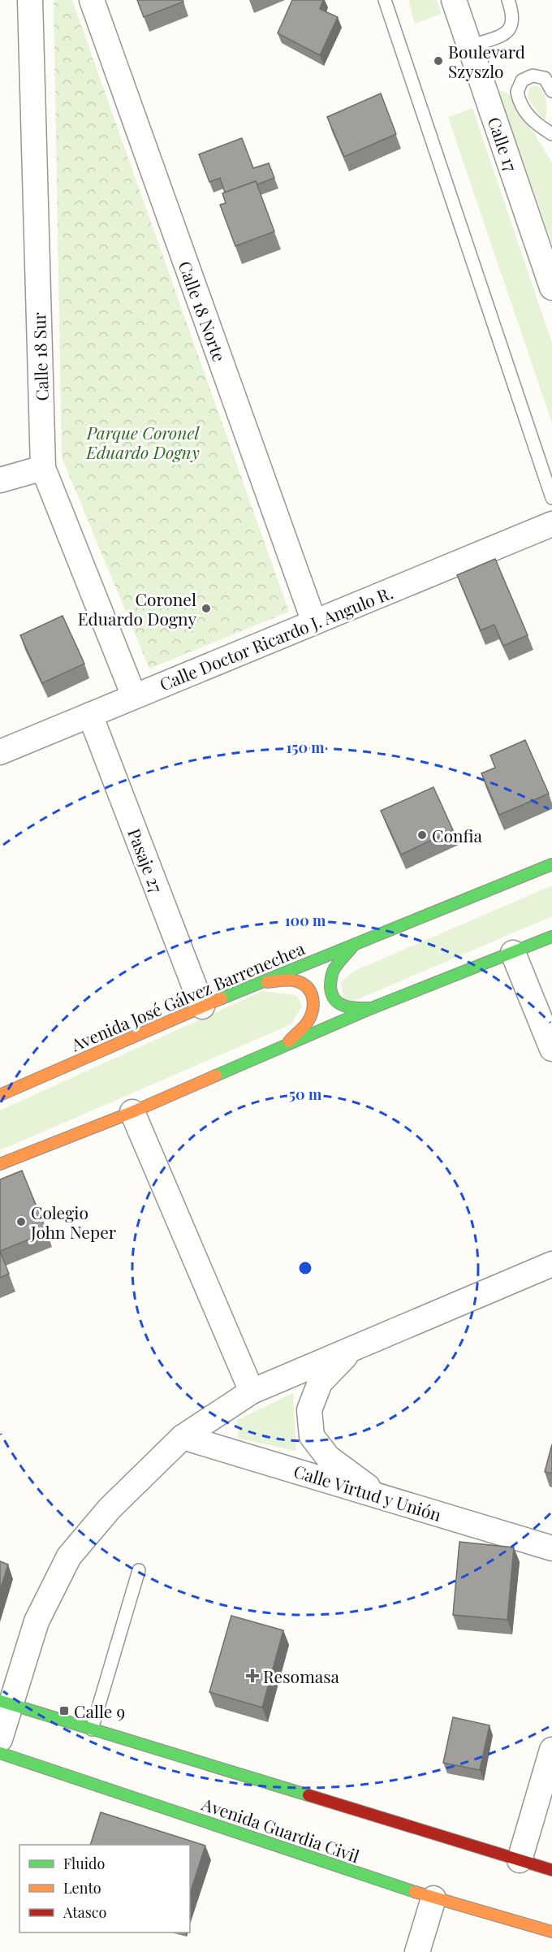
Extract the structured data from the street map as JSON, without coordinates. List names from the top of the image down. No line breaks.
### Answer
{"streets":{"main road":["Avenida José Gálvez Barrenechea","Avenida Guardia Civil"],"street":["Calle 17","Calle 18 Norte","Calle 18 Sur","Calle Doctor Ricardo J. Angulo R.","Pasaje 27","Calle Virtud y Unión"]},"crossings":[["Calle 18 Norte","Calle Doctor Ricardo J. Angulo R."],["Calle 18 Sur","Calle Doctor Ricardo J. Angulo R."],["Calle Doctor Ricardo J. Angulo R.","Pasaje 27"],["Pasaje 27","Avenida José Gálvez Barrenechea"]],"parks":["Parque Coronel Eduardo Dogny"],"places":{"other":["Boulevard Szyszlo","Coronel Eduardo Dogny","Confia","Colegio John Neper"],"health":["Resomasa"],"transit":["Calle 9"]},"legend":["Fluido","Lento","Atasco"],"rings":["150 m","100 m","50 m"]}
